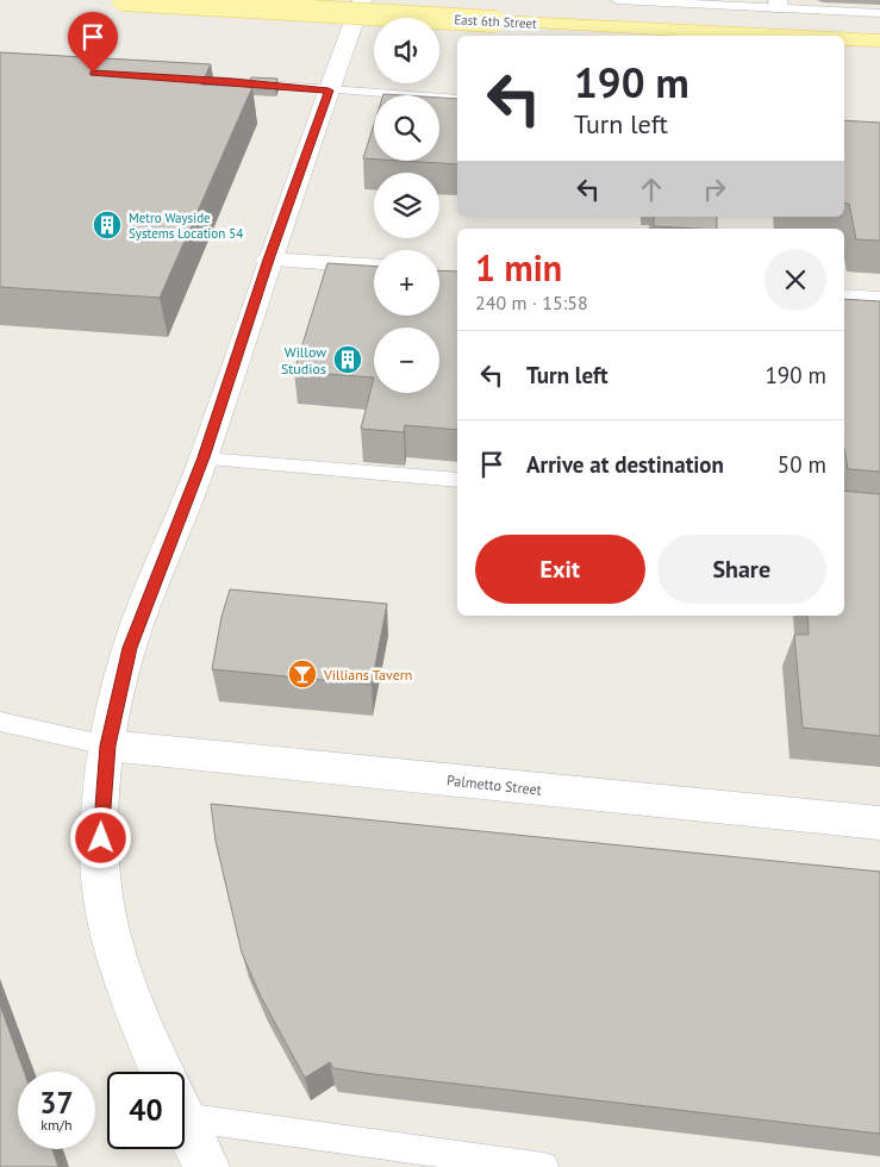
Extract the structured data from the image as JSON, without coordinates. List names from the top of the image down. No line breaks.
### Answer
{"streets":{"main road":["East 6th Street"],"street":["Palmetto Street"]},"places":{"building":["Metro Wayside Systems Location 54","Willow Studios"],"bar":["Villians Tavern"]},"page":{"map_buttons":["+","−"],"turn":["190 m","Turn left"],"heading":["1 min","240 m · 15:58"],"list":[{"name":"Turn left","value":"190 m"},{"name":"Arrive at destination","value":"50 m"}],"buttons":["Exit","Share"],"speed":"37 km/h","limit":"40"}}
